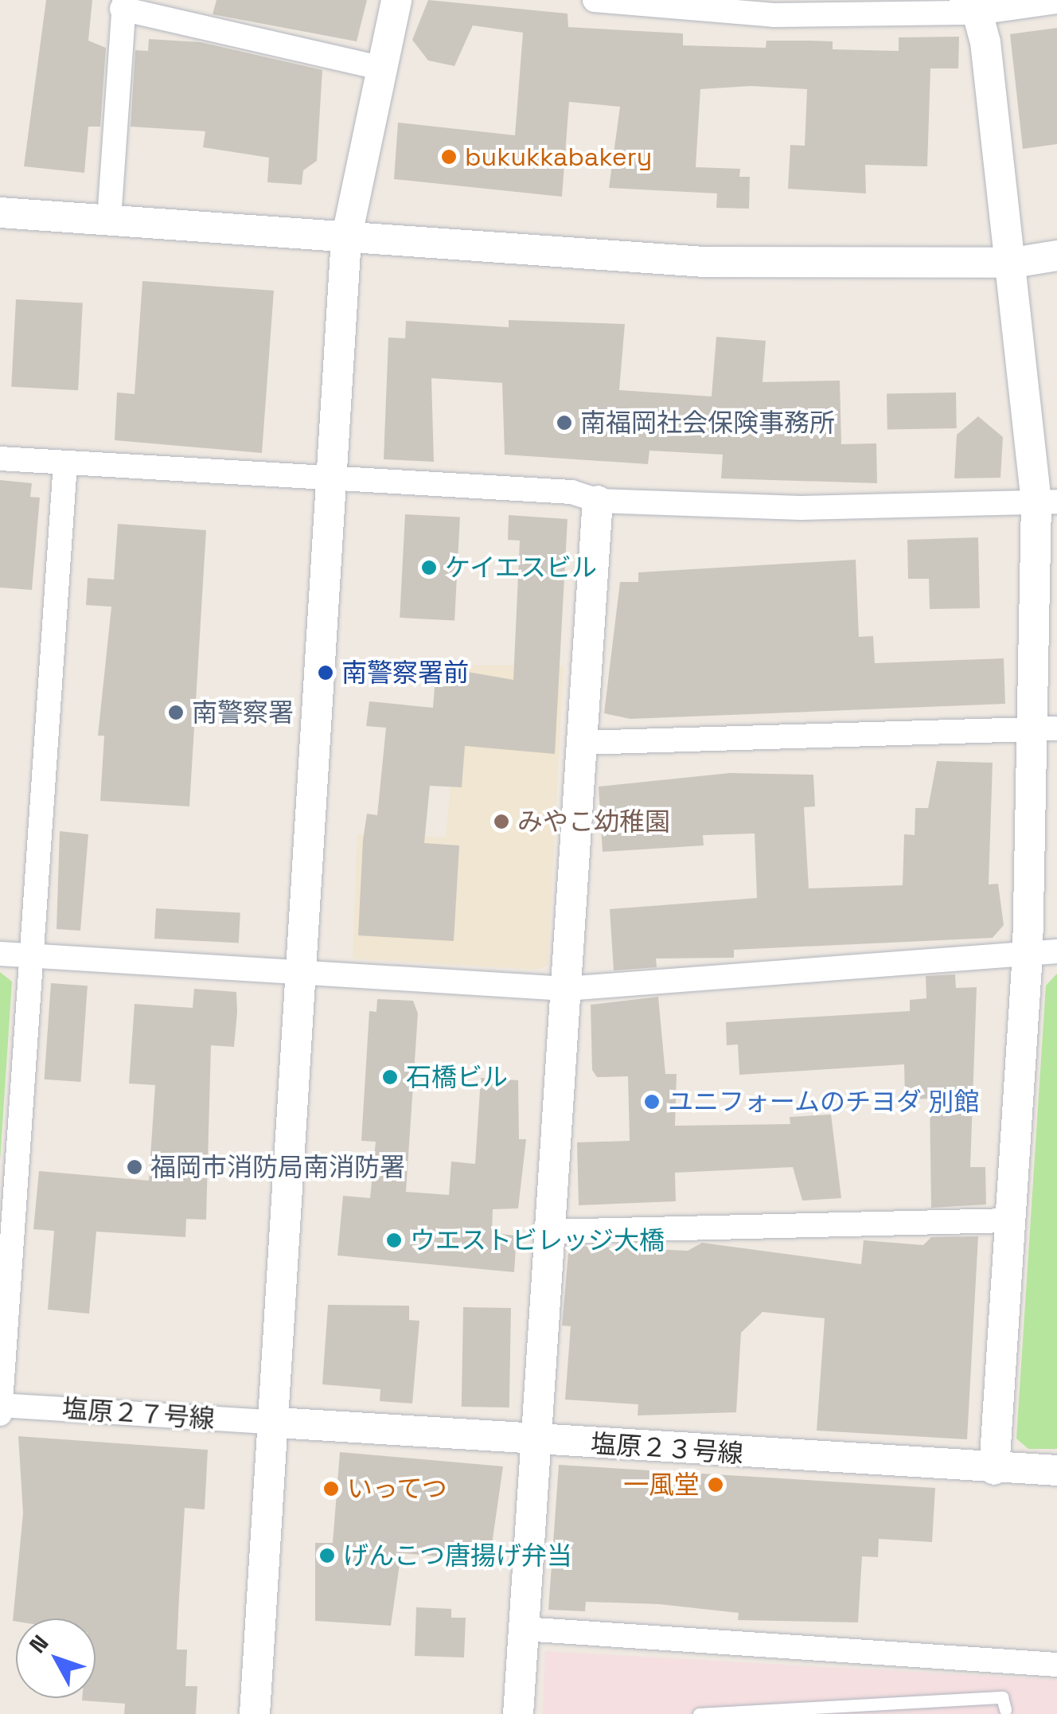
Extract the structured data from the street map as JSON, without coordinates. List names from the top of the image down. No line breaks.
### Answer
{"streets":{"street":["塩原２７号線","塩原２３号線"]},"crossings":[["塩原２７号線","塩原２３号線"]],"places":["bukukkabakery","南福岡社会保険事務所","ケイエスビル","南警察署前","南警察署","みやこ幼稚園","石橋ビル","ユニフォームのチヨダ 別館","福岡市消防局南消防署","ウエストビレッジ大橋","一風堂","いってつ","げんこつ唐揚げ弁当"],"north":"top left"}
